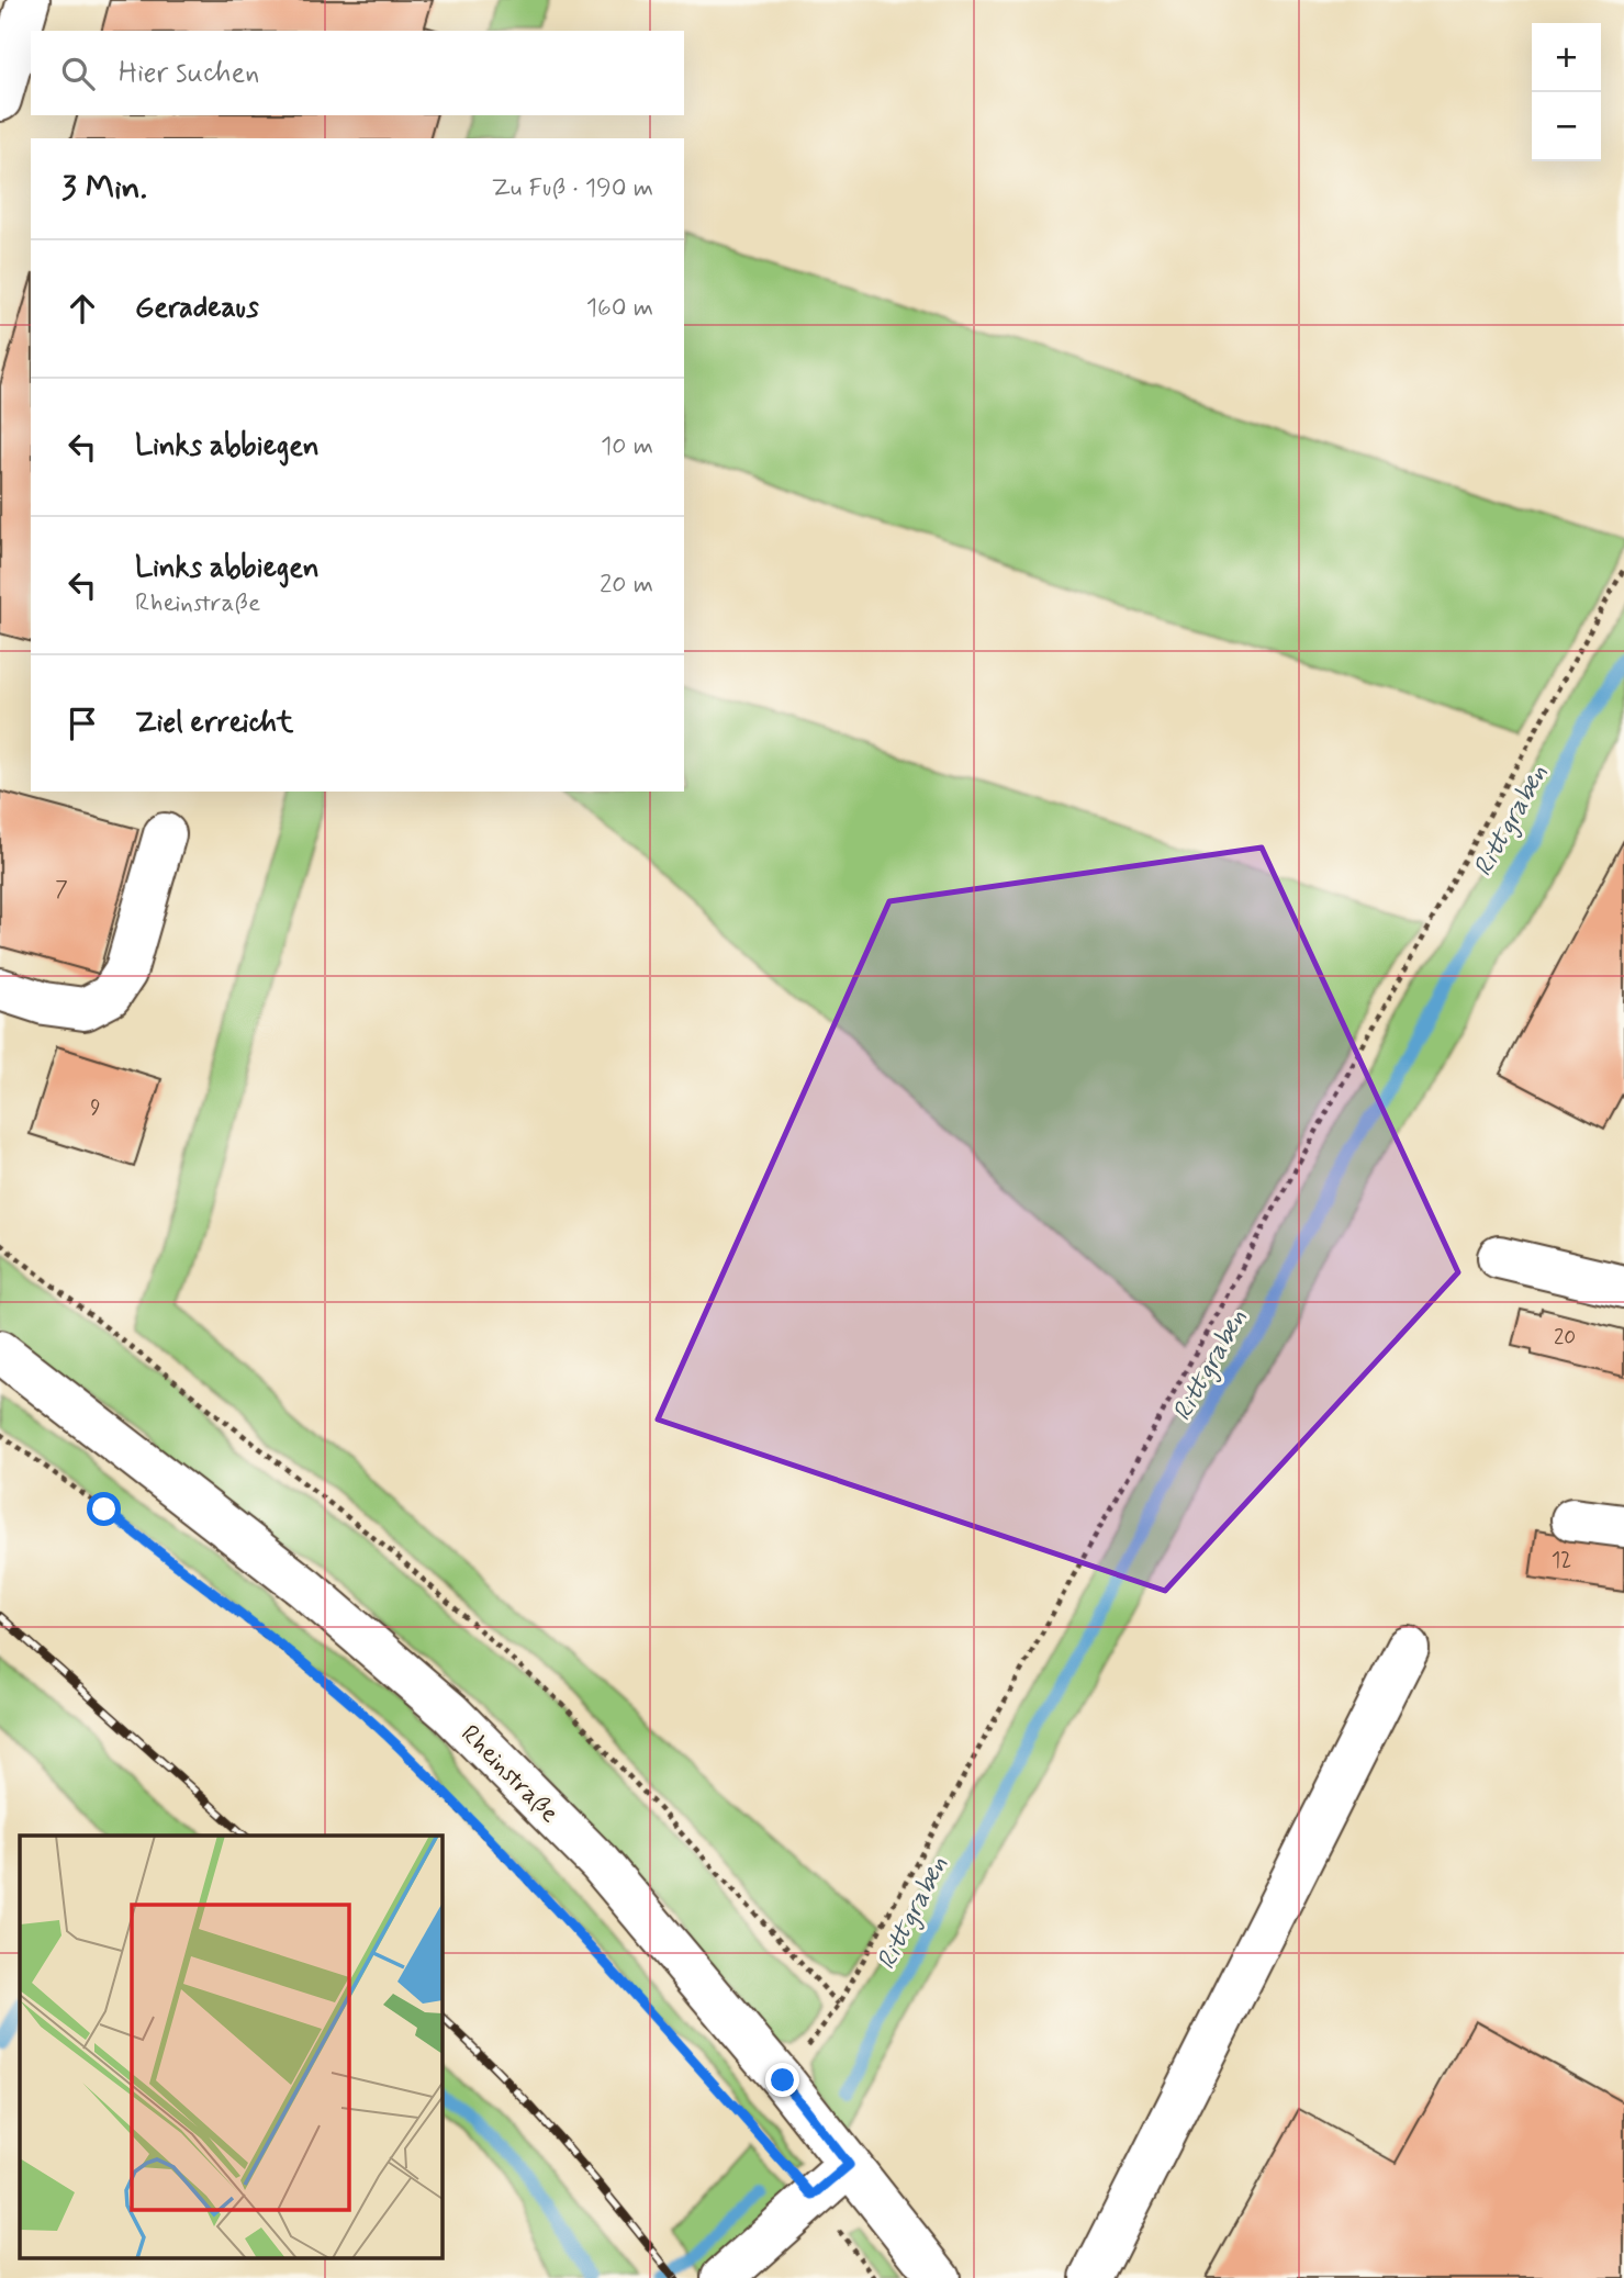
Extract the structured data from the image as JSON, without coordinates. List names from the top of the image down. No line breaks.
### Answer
{"streets":{"street":["Rheinstraße"]},"water":["Rittgraben"],"house_numbers":["7","9","20","12"],"page":{"map_buttons":["+","−"],"search":"Hier suchen","heading":["3 Min.","Zu Fuß · 190 m"],"list":[["Geradeaus","160 m"],["Links abbiegen","10 m"],["Links abbiegen","Rheinstraße","20 m"],"Ziel erreicht"]}}
